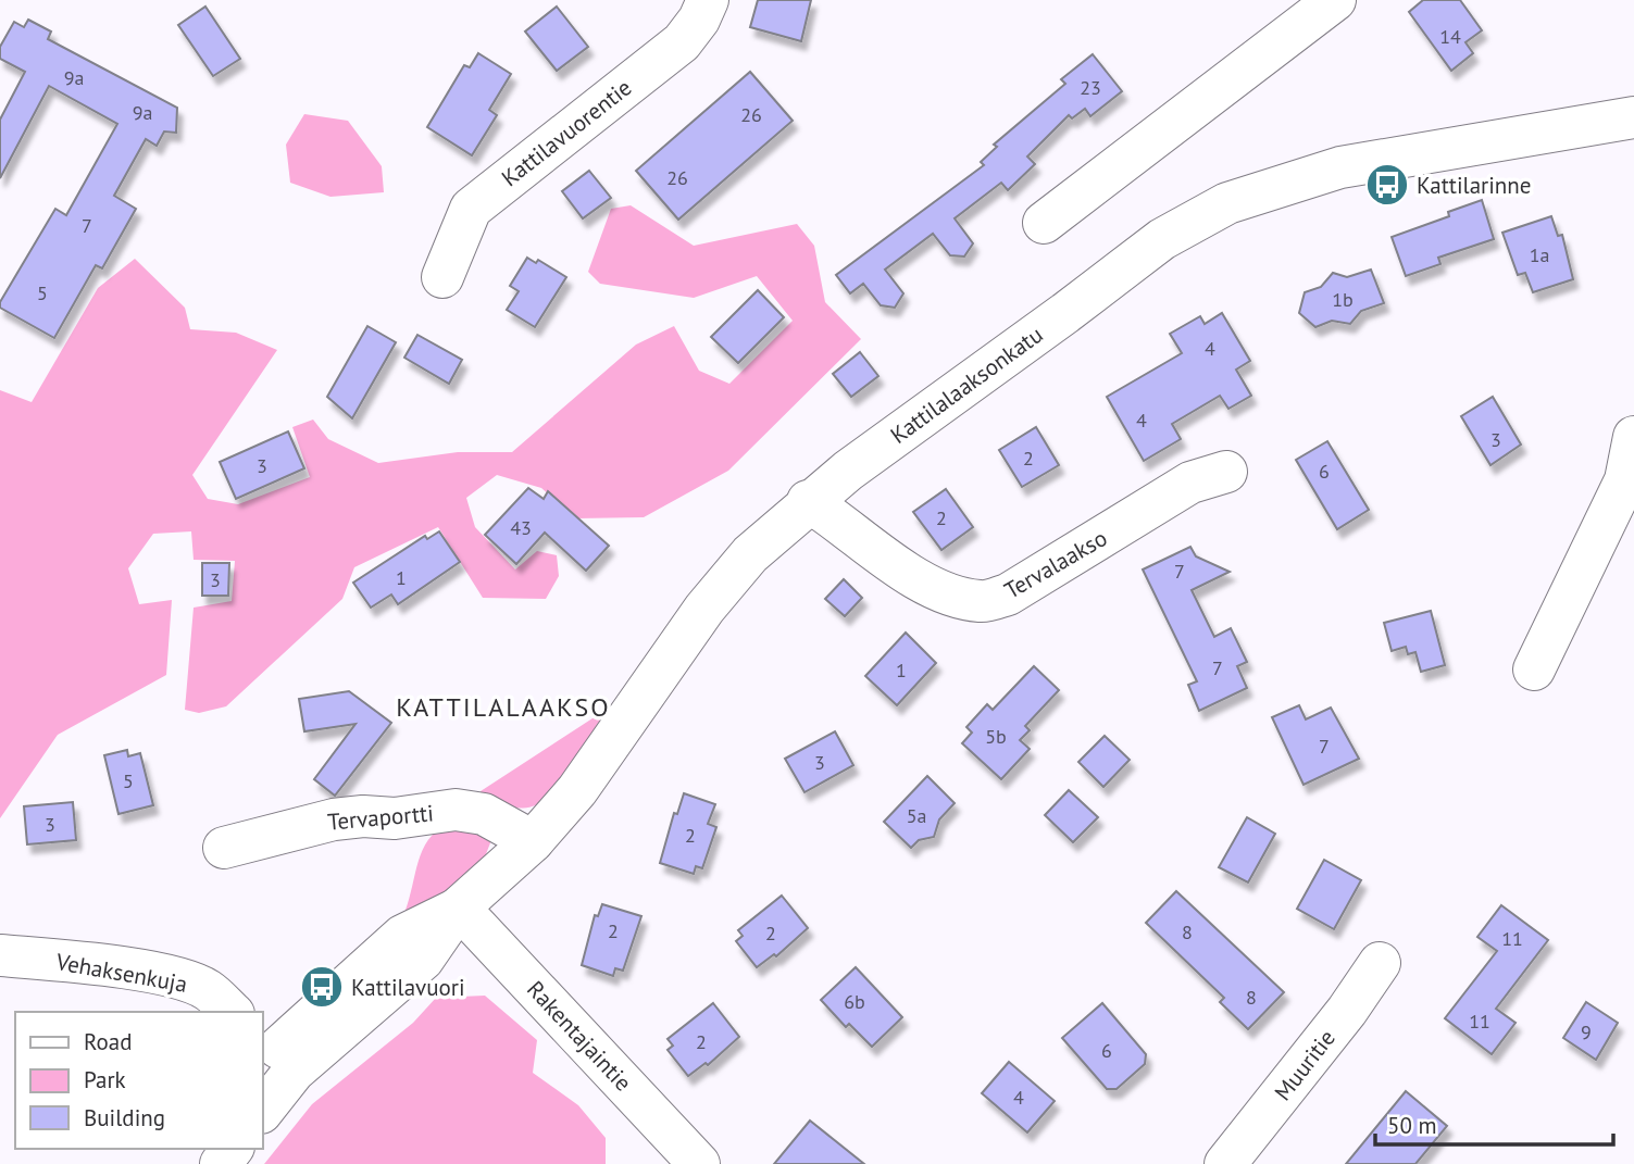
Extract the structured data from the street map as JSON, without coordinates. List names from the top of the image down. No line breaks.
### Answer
{"streets":{"street":["Kattilavuorentie","Kattilalaaksonkatu","Tervalaakso","Tervaportti","Vehaksenkuja","Rakentajaintie","Muuritie"]},"crossings":[["Kattilalaaksonkatu","Tervalaakso"],["Kattilalaaksonkatu","Tervaportti"],["Kattilalaaksonkatu","Rakentajaintie"]],"districts":["KATTILALAAKSO"],"places":{"bus stop":["Kattilarinne","Kattilavuori"]},"house_numbers":["14","9a","23","9a","26","26","7","1a","5","1b","4","4","3","2","3","6","2","43","7","1","3","7","1","5b","7","3","5","5a","3","2","2","8","2","11","8","6b","11","9","2","6","4"],"legend":["Road","Park","Building"],"scale_bar":"50 m"}
